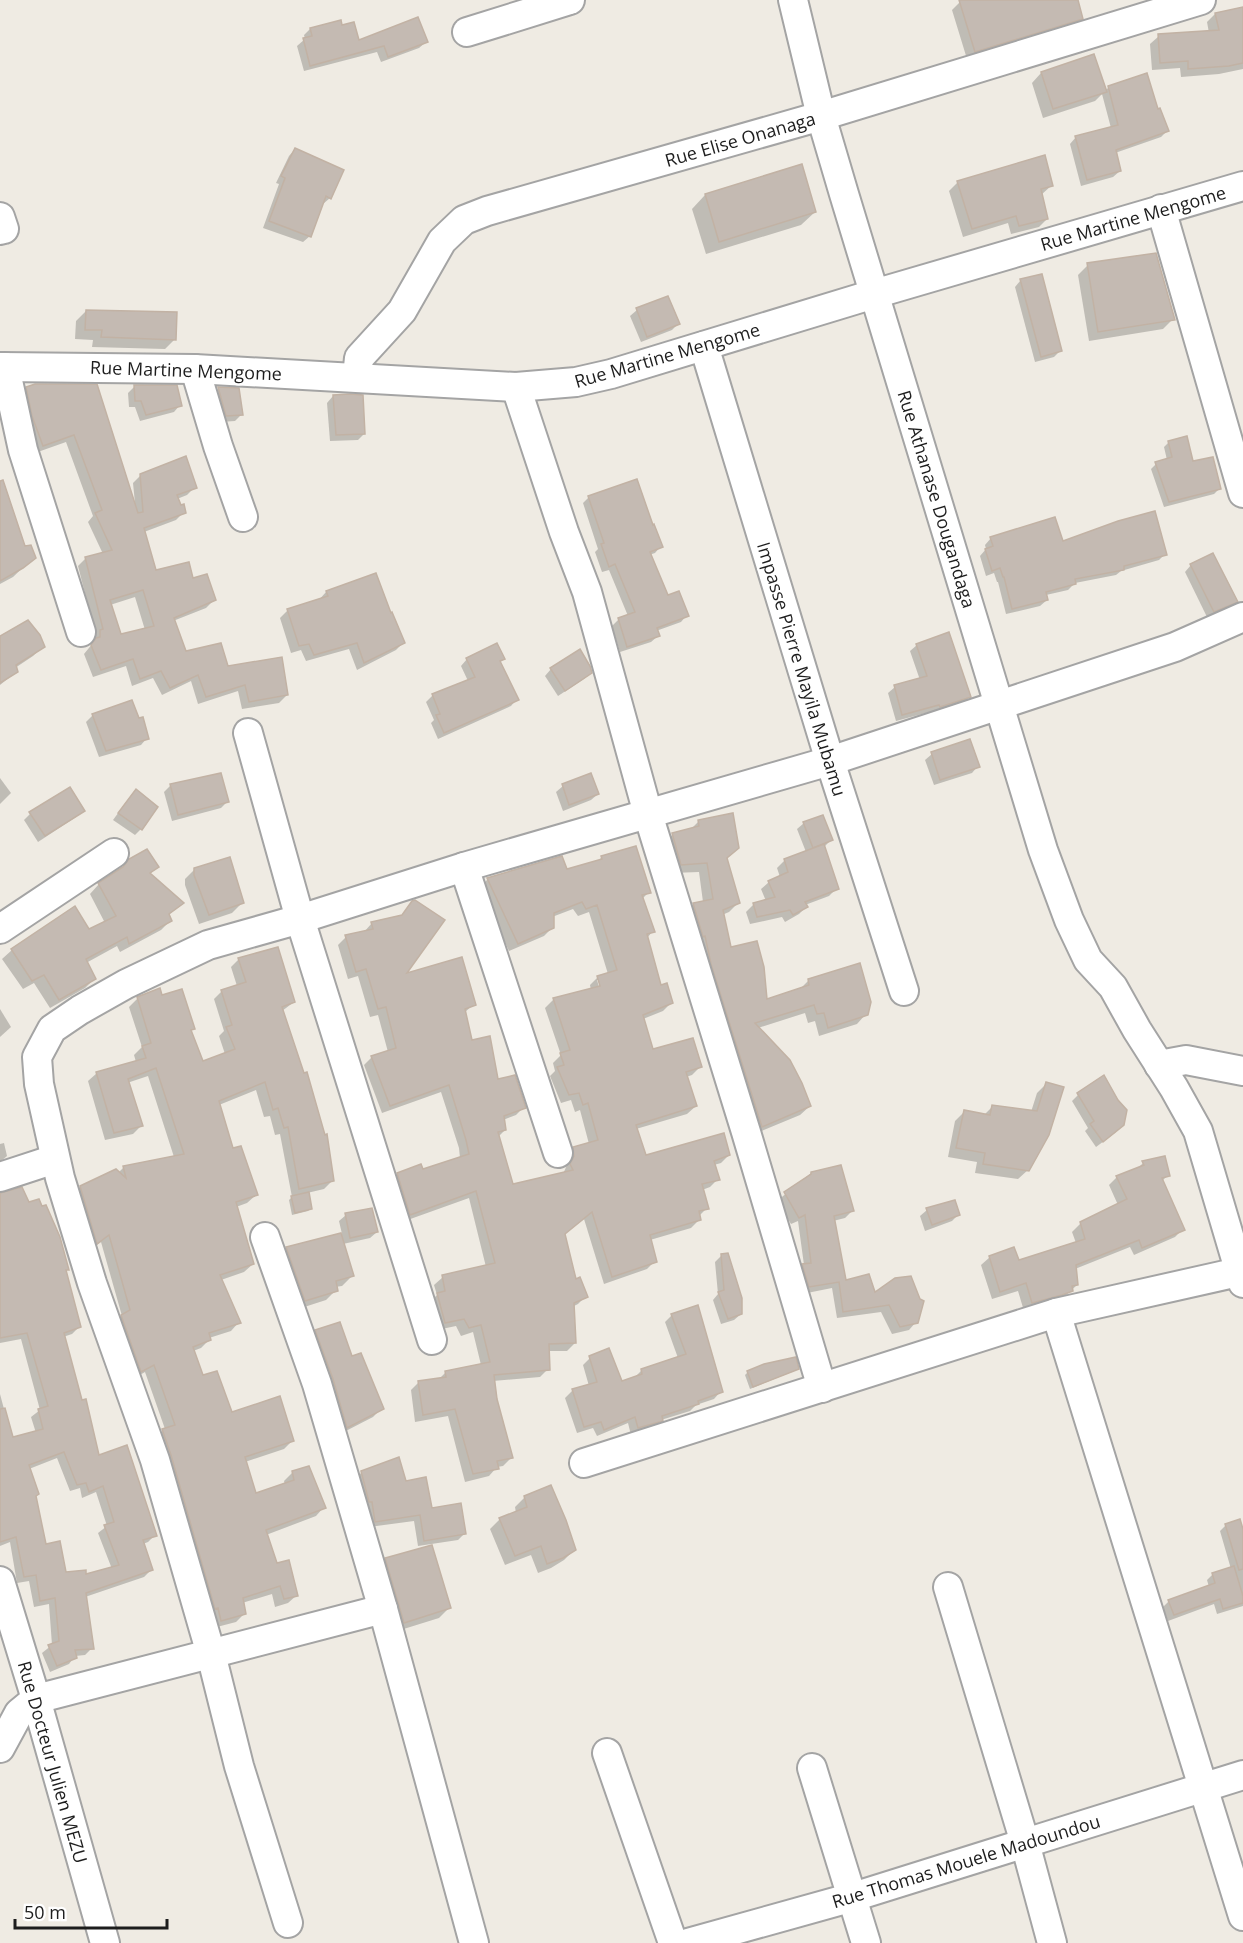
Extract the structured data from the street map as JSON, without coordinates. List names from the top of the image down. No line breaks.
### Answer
{"streets":{"street":["Rue Elise Onanaga","Rue Martine Mengome","Rue Athanase Dougandaga","Impasse Pierre Mayila Mubamu","Rue Docteur Julien MEZU","Rue Thomas Mouele Madoundou"]},"crossings":[["Rue Elise Onanaga","Rue Martine Mengome"],["Rue Elise Onanaga","Rue Athanase Dougandaga"],["Rue Martine Mengome","Rue Athanase Dougandaga"],["Rue Martine Mengome","Impasse Pierre Mayila Mubamu"]],"scale_bar":"50 m"}
